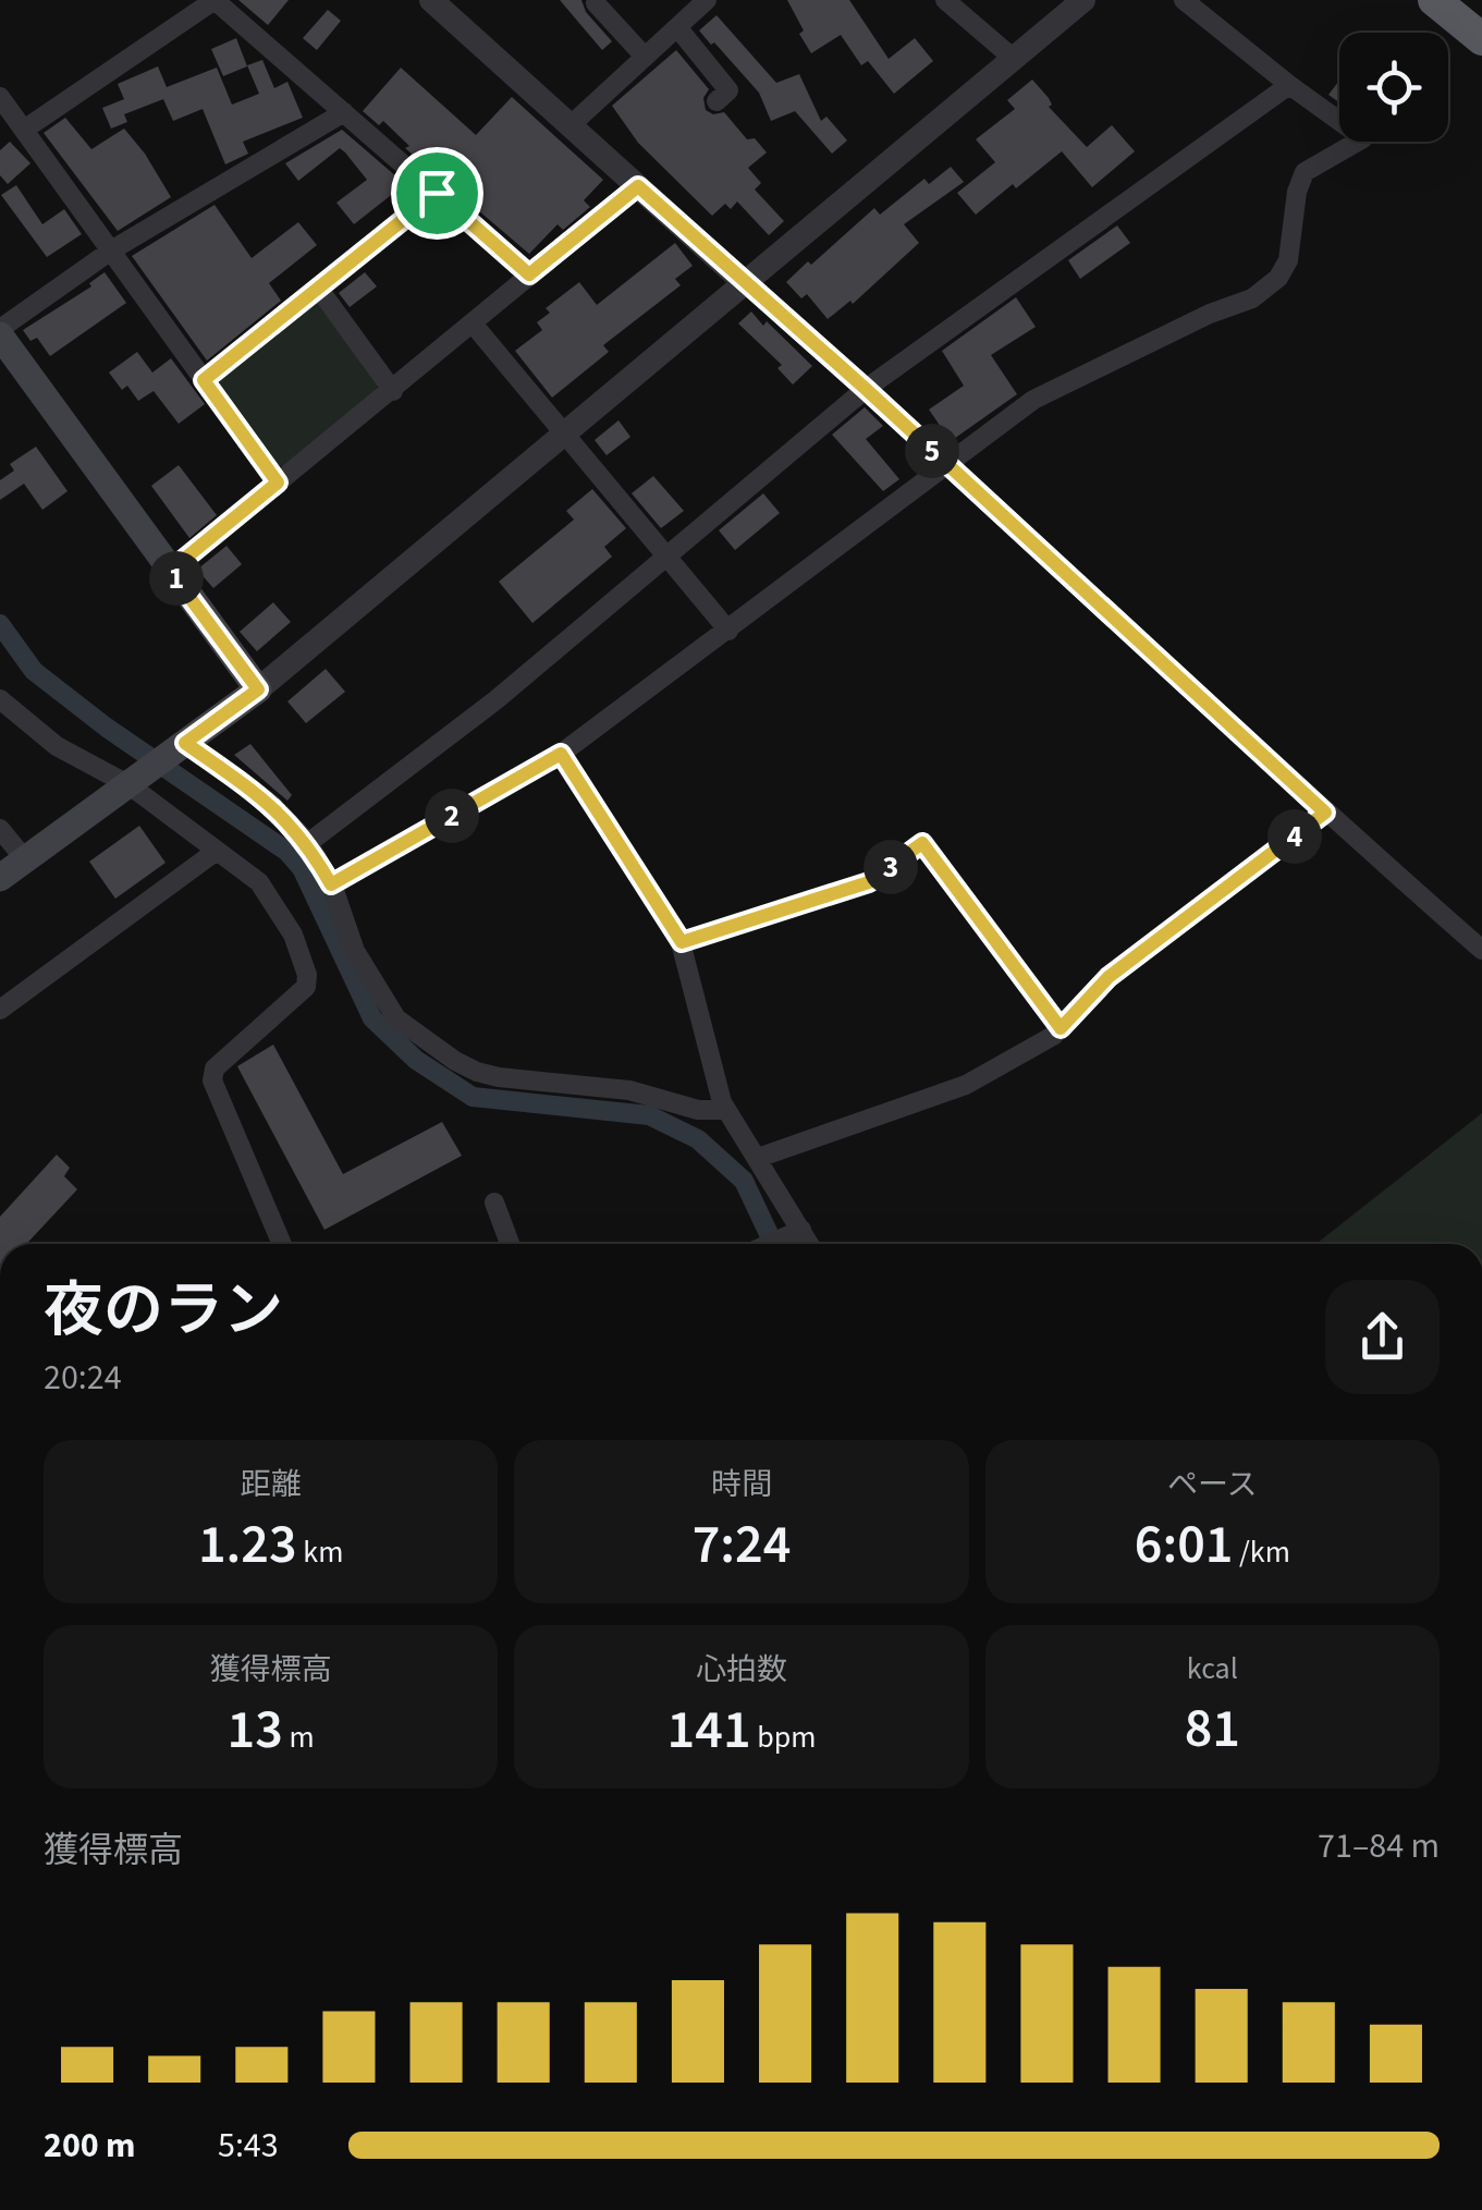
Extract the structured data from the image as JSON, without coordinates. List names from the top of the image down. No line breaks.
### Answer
{"page":{"pins":["5","1","2","4","3"],"heading":["夜のラン","20:24"],"stats":[["距離","1.23 km"],["時間","7:24"],["ペース","6:01 /km"],["獲得標高","13 m"],["心拍数","141 bpm"],["kcal","81"]],"chart":["獲得標高","71–84 m"],"list":[{"name":"200 m","note":"5:43"}]}}
